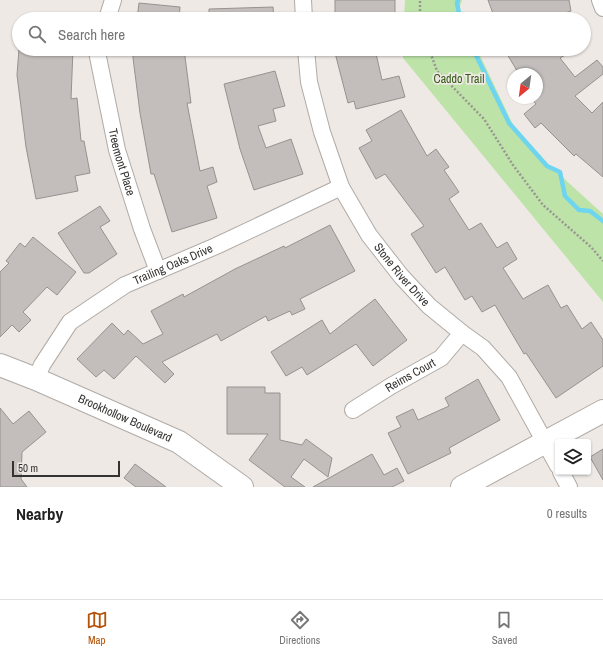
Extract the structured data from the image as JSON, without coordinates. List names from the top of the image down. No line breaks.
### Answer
{"streets":{"street":["Treemont Place","Trailing Oaks Drive","Stone River Drive","Reims Court","Brookhollow Boulevard"]},"crossings":[["Treemont Place","Trailing Oaks Drive"],["Trailing Oaks Drive","Stone River Drive"],["Trailing Oaks Drive","Brookhollow Boulevard"],["Stone River Drive","Reims Court"]],"parks":["Caddo Trail"],"scale_bar":"50 m","north":"bottom left","page":{"search":"Search here","scale":"50 m","heading":["Nearby","0 results"],"nav":["Map","Directions","Saved"]}}
